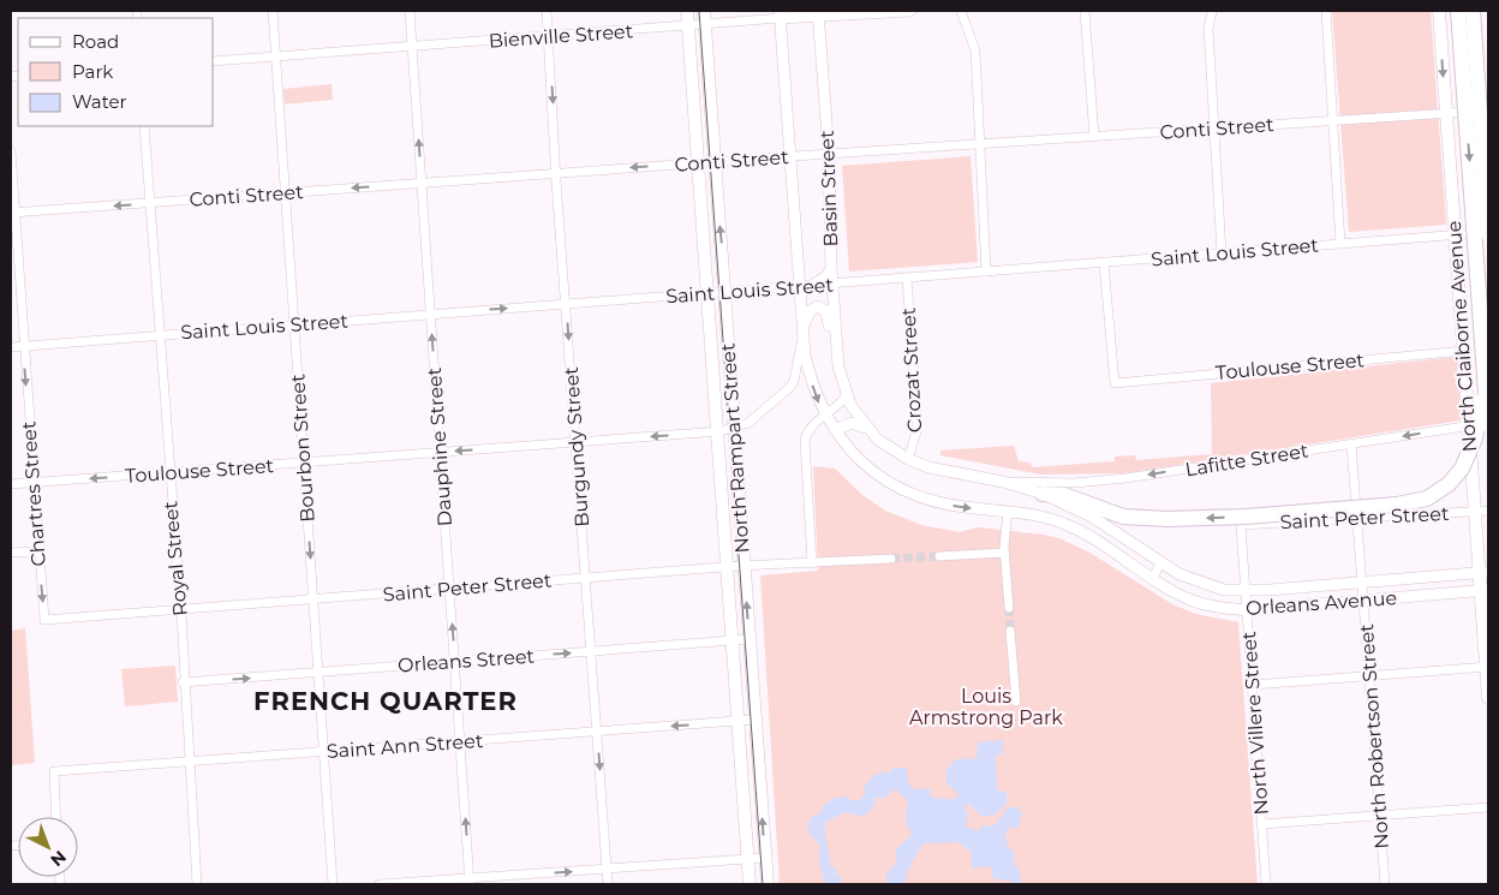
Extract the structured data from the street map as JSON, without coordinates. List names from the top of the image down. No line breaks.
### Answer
{"streets":{"main road":["North Claiborne Avenue","North Rampart Street"],"street":["Bienville Street","Conti Street","Basin Street","Saint Louis Street","Toulouse Street","Crozat Street","Dauphine Street","Burgundy Street","Bourbon Street","Lafitte Street","Chartres Street","Saint Peter Street","Royal Street","Orleans Avenue","Orleans Street","North Villere Street","North Robertson Street","Saint Ann Street"]},"crossings":[["Bienville Street","Basin Street"],["Bienville Street","Dauphine Street"],["Bienville Street","Burgundy Street"],["Bienville Street","Bourbon Street"],["Bienville Street","North Rampart Street"],["Conti Street","Basin Street"],["Conti Street","North Claiborne Avenue"],["Conti Street","Dauphine Street"],["Conti Street","Burgundy Street"],["Conti Street","Bourbon Street"],["Conti Street","North Rampart Street"],["Conti Street","Chartres Street"],["Conti Street","Royal Street"],["Basin Street","Saint Louis Street"],["Basin Street","Toulouse Street"],["Basin Street","Orleans Avenue"],["Saint Louis Street","North Claiborne Avenue"],["Saint Louis Street","Toulouse Street"],["Saint Louis Street","Crozat Street"],["Saint Louis Street","Dauphine Street"],["Saint Louis Street","Burgundy Street"],["Saint Louis Street","Bourbon Street"],["Saint Louis Street","North Rampart Street"],["Saint Louis Street","Chartres Street"],["Saint Louis Street","Royal Street"],["North Claiborne Avenue","Toulouse Street"],["North Claiborne Avenue","Lafitte Street"],["North Claiborne Avenue","Saint Peter Street"],["North Claiborne Avenue","Orleans Avenue"],["Toulouse Street","Dauphine Street"],["Toulouse Street","Burgundy Street"],["Toulouse Street","Bourbon Street"],["Toulouse Street","North Rampart Street"],["Toulouse Street","Chartres Street"],["Toulouse Street","Royal Street"],["Toulouse Street","Orleans Avenue"],["Crozat Street","Orleans Avenue"],["Dauphine Street","Saint Peter Street"],["Dauphine Street","Orleans Street"],["Dauphine Street","Saint Ann Street"],["Burgundy Street","Saint Peter Street"],["Burgundy Street","Orleans Street"],["Burgundy Street","Saint Ann Street"],["Bourbon Street","Saint Peter Street"],["Bourbon Street","Orleans Street"],["Bourbon Street","Saint Ann Street"],["North Rampart Street","Saint Peter Street"],["North Rampart Street","Orleans Street"],["North Rampart Street","Saint Ann Street"],["Lafitte Street","Orleans Avenue"],["Lafitte Street","North Robertson Street"],["Chartres Street","Saint Peter Street"],["Saint Peter Street","Royal Street"],["Saint Peter Street","North Villere Street"],["Saint Peter Street","North Robertson Street"],["Royal Street","Orleans Street"],["Royal Street","Saint Ann Street"],["Orleans Avenue","North Villere Street"],["Orleans Avenue","North Robertson Street"]],"one_way":["Dauphine Street","Burgundy Street","Lafitte Street","Chartres Street","Orleans Street"],"districts":["FRENCH QUARTER"],"parks":["Louis Armstrong Park"],"legend":["Road","Park","Water"],"north":"bottom right"}
